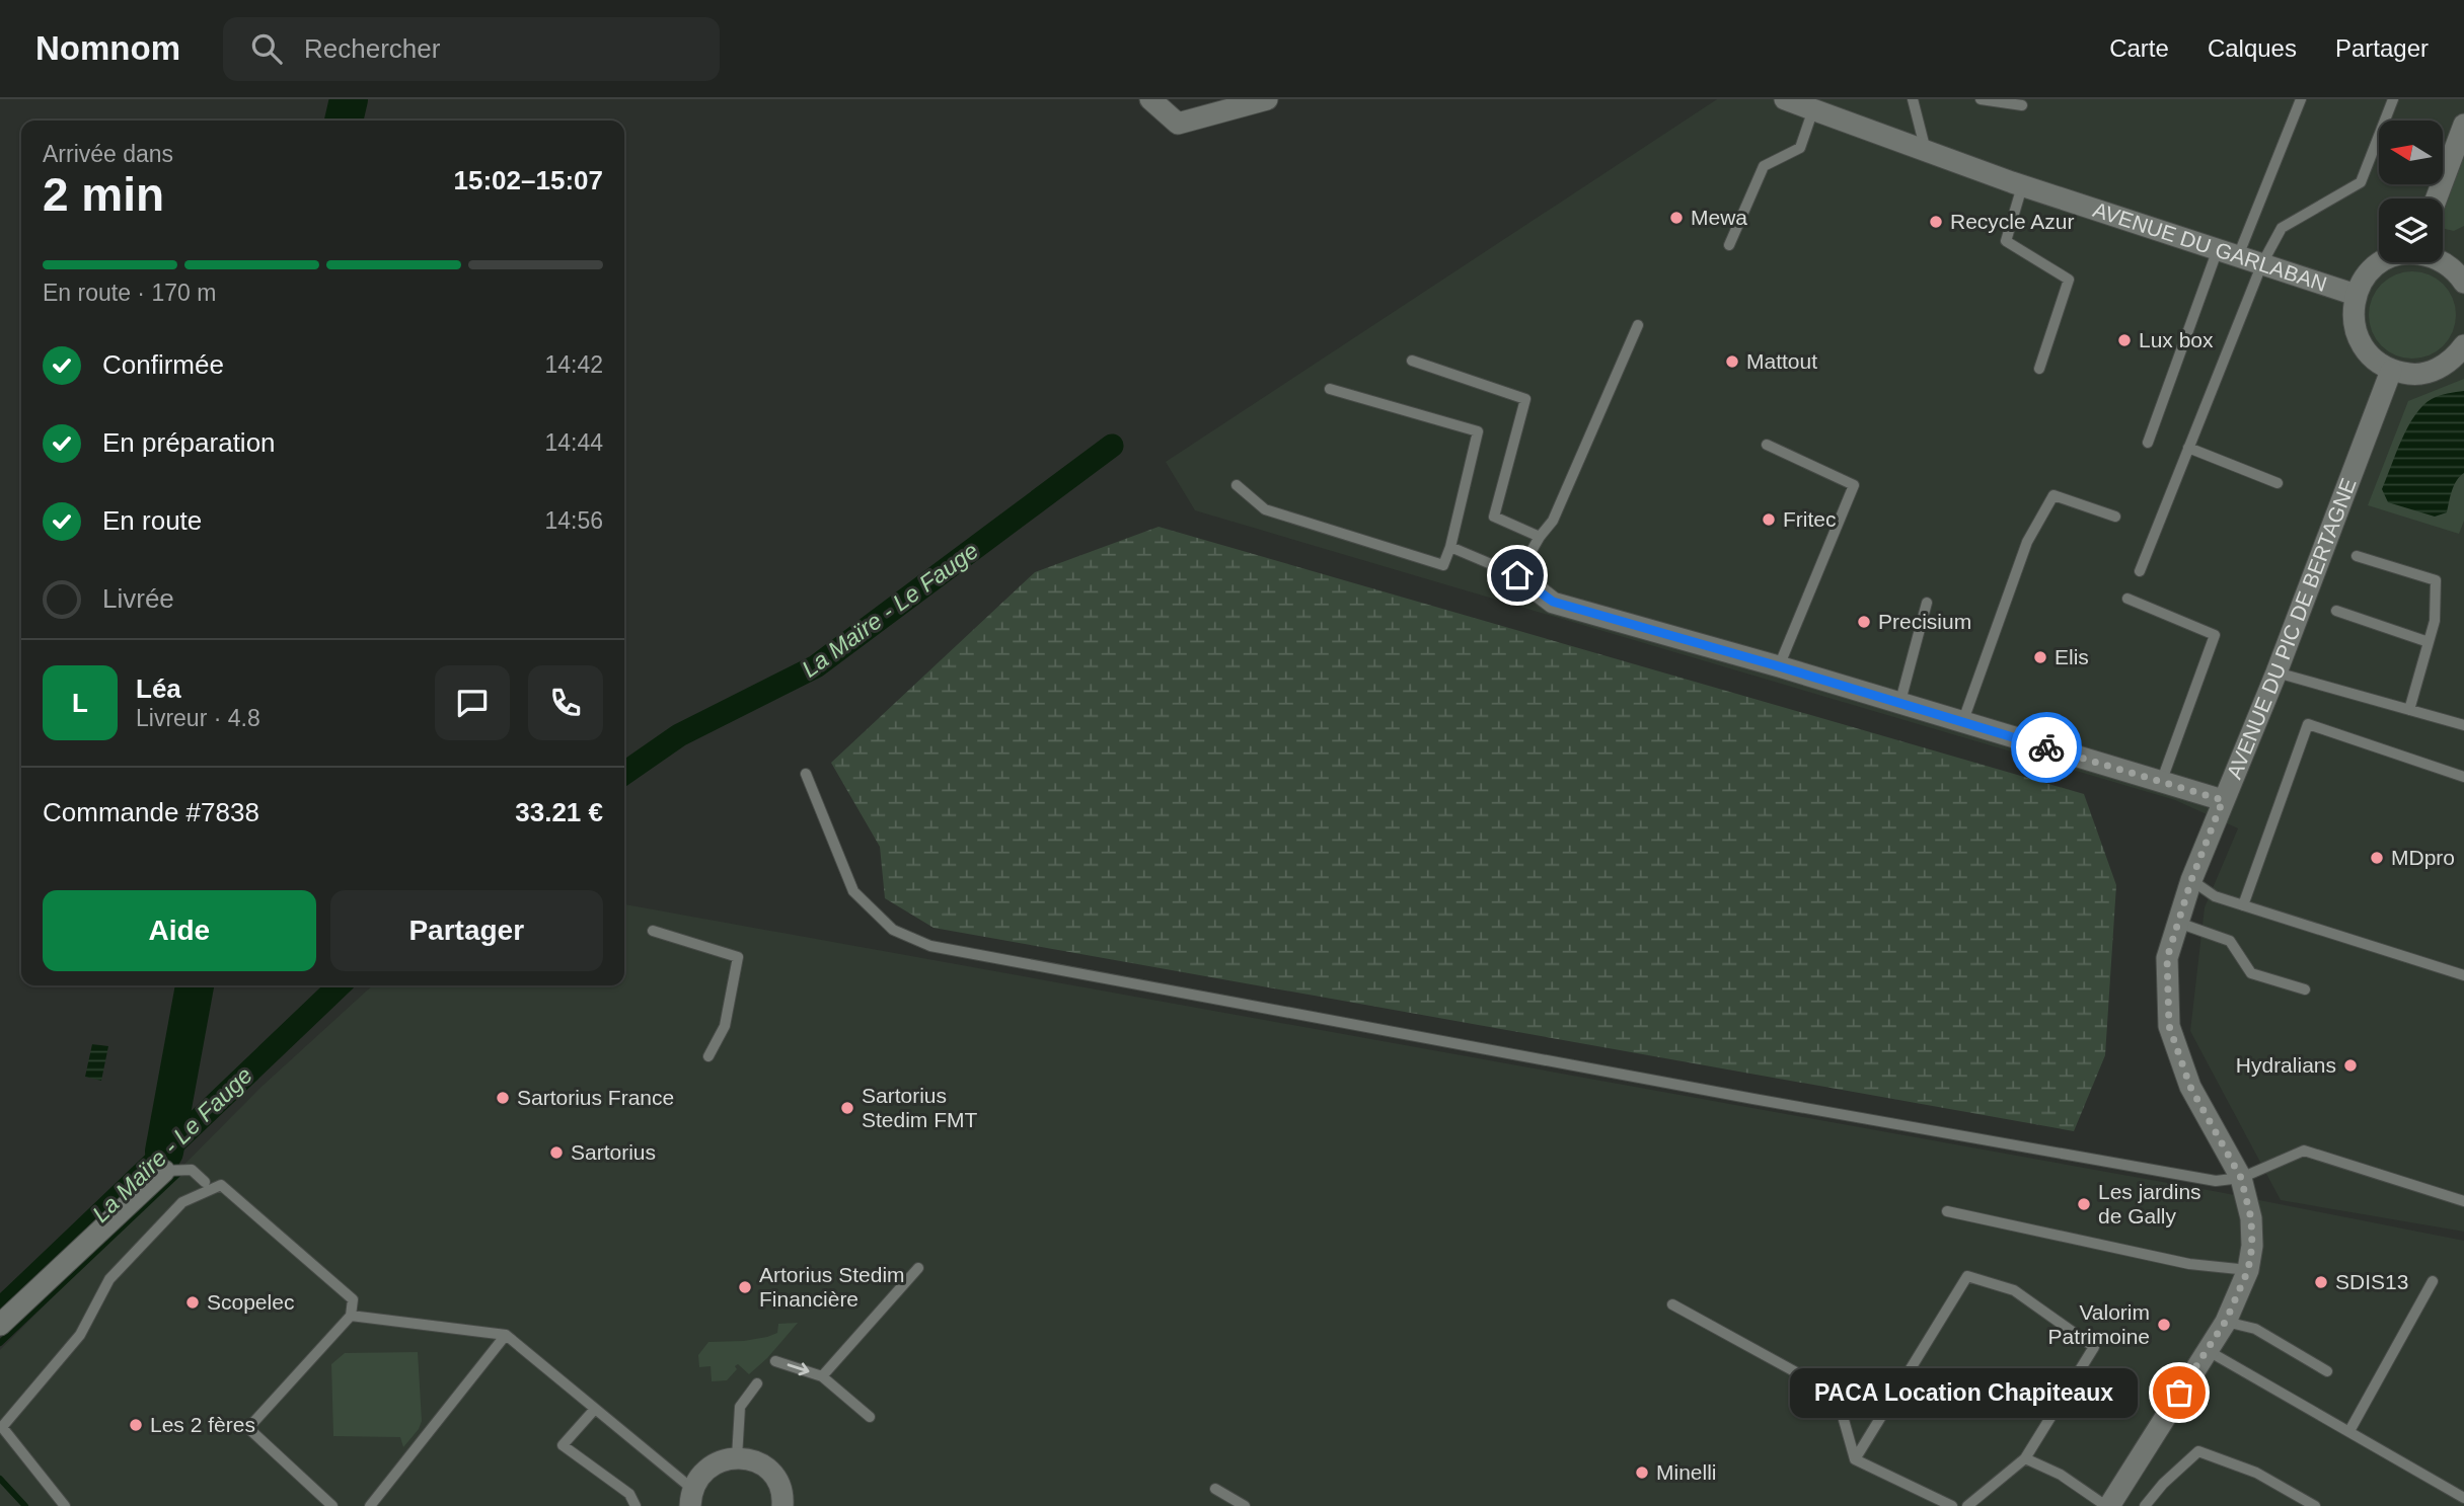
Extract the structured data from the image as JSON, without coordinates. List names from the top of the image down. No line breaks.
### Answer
{"streets":{"street":["AVENUE DU GARLABAN","AVENUE DU PIC DE BERTAGNE"]},"water":["La Maïre - Le Fauge"],"places":["Mewa","Recycle Azur","Lux box","Mattout","Fritec","Precisium","Elis","MDpro","Hydralians","Sartorius France","Sartorius Stedim FMT","Sartorius","Les jardins de Gally","SDIS13","Artorius Stedim Financière","Scopelec","Valorim Patrimoine","PACA Location Chapiteaux","Les 2 fères","Minelli"],"north":"left","page":{"header":"Nomnom","search":"Rechercher","nav":["Carte","Calques","Partager"],"heading":["2 min","Arrivée dans","15:02–15:07"],"panel":["Léa","Livreur · 4.8","Commande #7838","33.21 €"],"bar":"En route · 170 m","list":[["Confirmée","14:42"],["En préparation","14:44"],["En route","14:56"],"Livrée"],"round":"L","buttons":["Aide","Partager"],"bubble":"PACA Location Chapiteaux"}}
